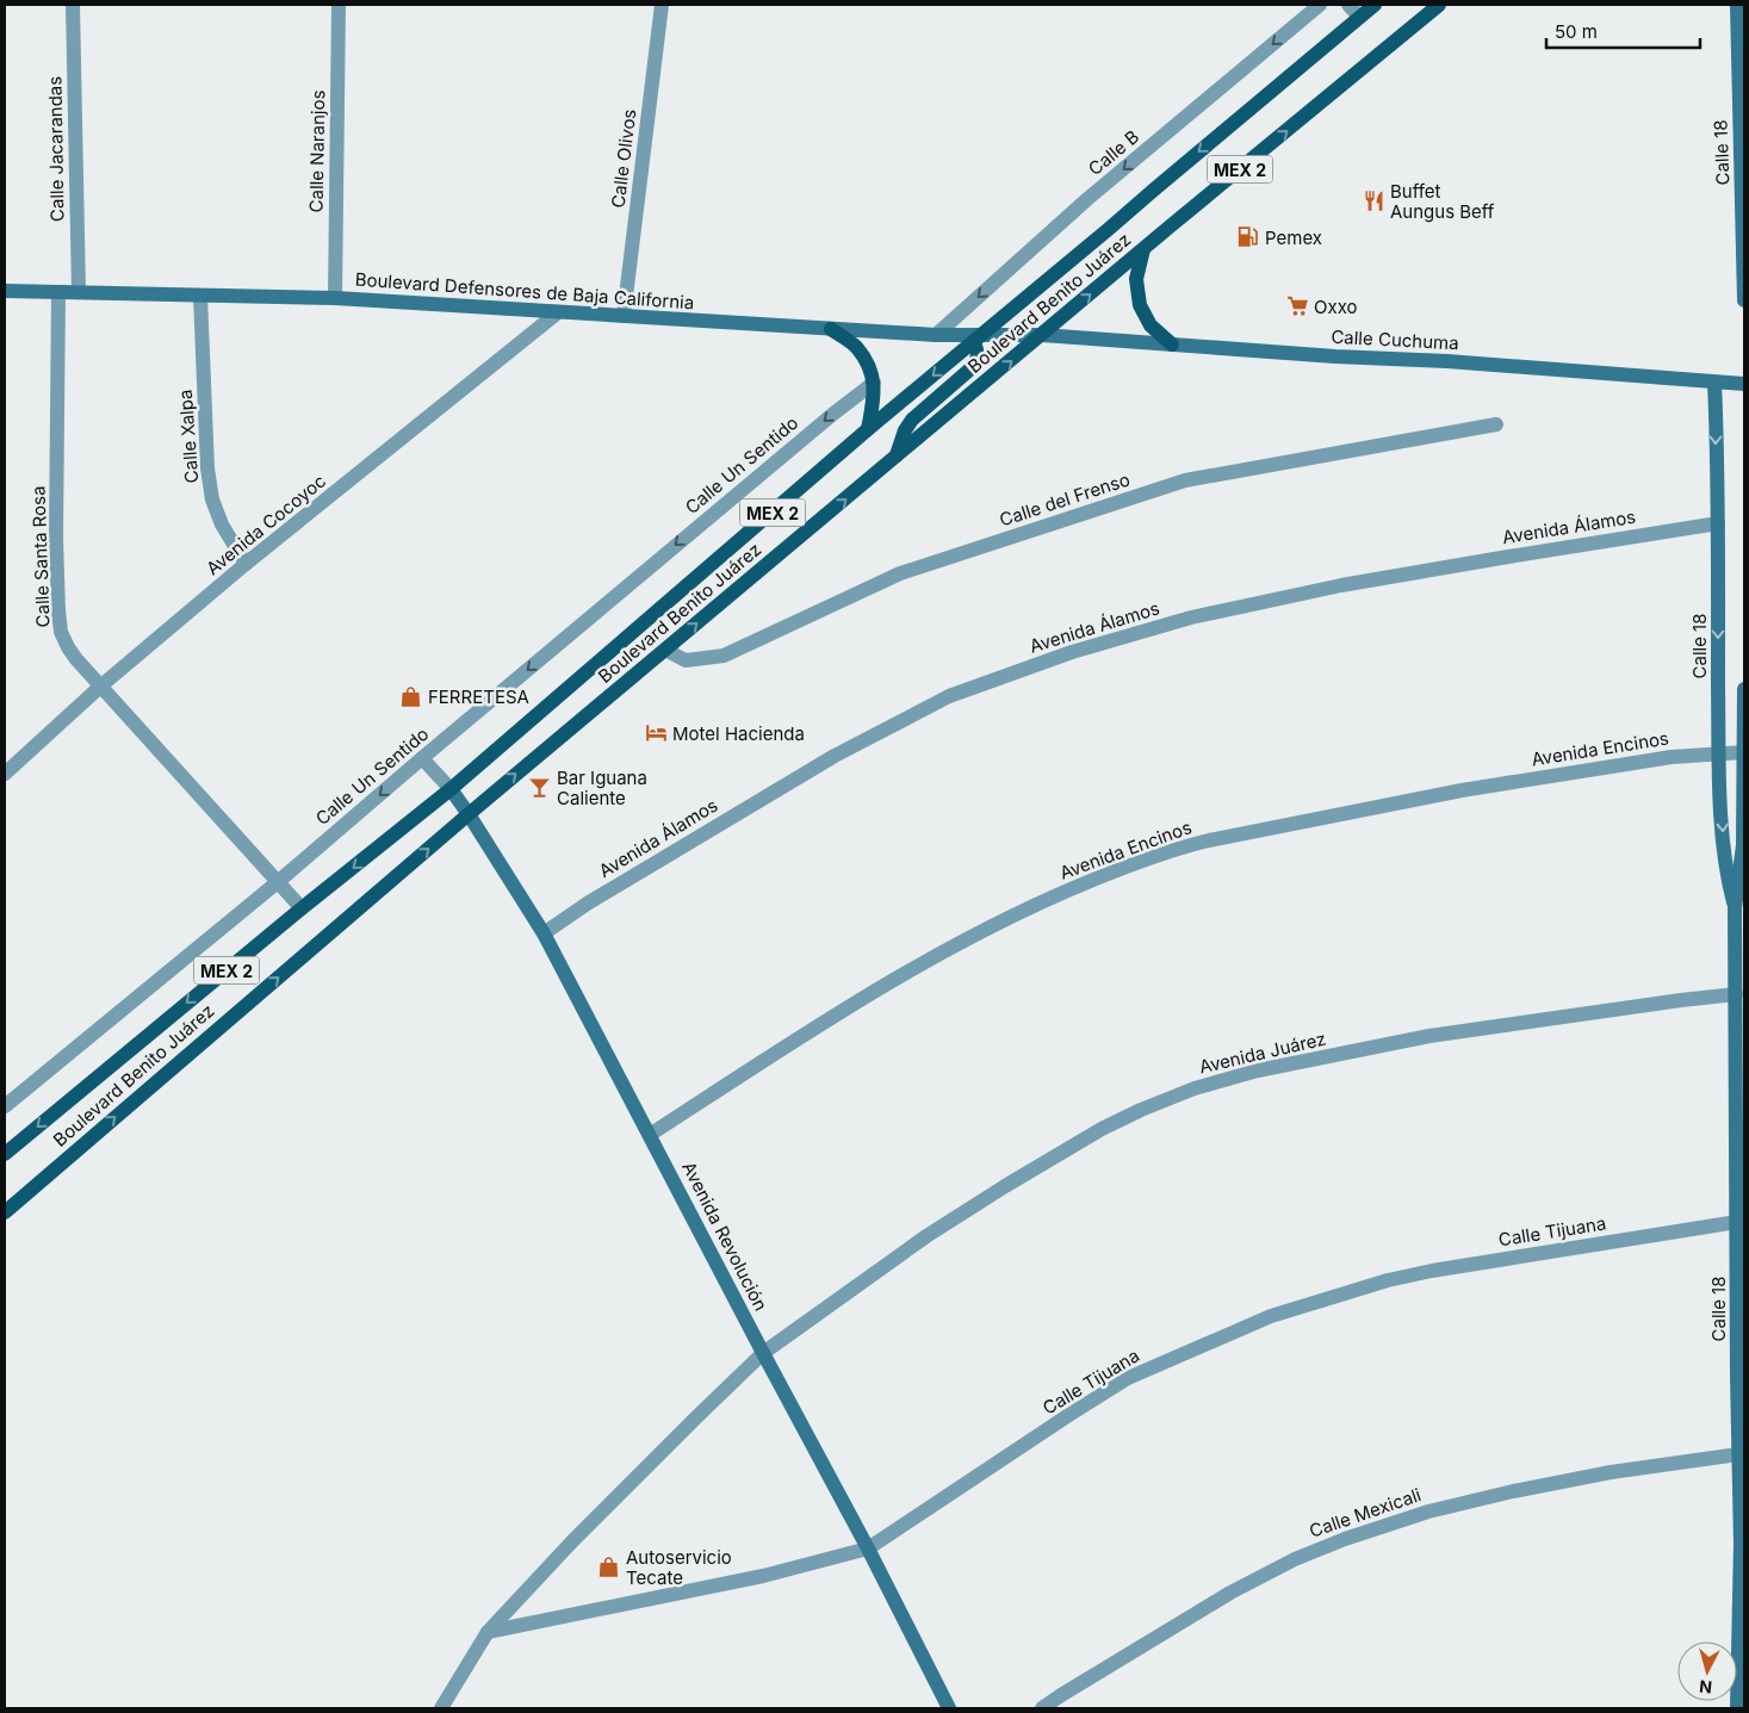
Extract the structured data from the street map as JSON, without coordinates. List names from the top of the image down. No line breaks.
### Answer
{"streets":{"main road":["MEX 2","Boulevard Benito Juárez"],"street":["Calle Jacarandas","Calle Naranjos","Calle B","Calle 18","Calle Olivos","Boulevard Defensores de Baja California","Calle Cuchuma","Calle Xalpa","Calle Un Sentido","Calle del Frenso","Avenida Cocoyoc","Avenida Álamos","Calle Santa Rosa","Avenida Encinos","Avenida Juárez","Calle Tijuana","Avenida Revolución","Calle Mexicali"]},"crossings":[["Calle Jacarandas","Boulevard Defensores de Baja California"],["Calle Naranjos","Boulevard Defensores de Baja California"],["Calle B","Boulevard Defensores de Baja California"],["Calle 18","Calle Cuchuma"],["Calle 18","Avenida Álamos"],["Calle 18","Avenida Encinos"],["Calle 18","Avenida Juárez"],["Calle 18","Calle Tijuana"],["Calle 18","Calle Mexicali"],["Calle Olivos","Boulevard Defensores de Baja California"],["Boulevard Defensores de Baja California","Boulevard Benito Juárez"],["Boulevard Defensores de Baja California","Calle Cuchuma"],["Boulevard Defensores de Baja California","Calle Xalpa"],["Boulevard Defensores de Baja California","Avenida Cocoyoc"],["Boulevard Defensores de Baja California","Calle Santa Rosa"],["Boulevard Benito Juárez","Calle Cuchuma"],["Boulevard Benito Juárez","Calle del Frenso"],["Boulevard Benito Juárez","Calle Santa Rosa"],["Boulevard Benito Juárez","Avenida Revolución"],["Calle Xalpa","Avenida Cocoyoc"],["Calle Un Sentido","Calle Santa Rosa"],["Avenida Cocoyoc","Calle Santa Rosa"],["Avenida Álamos","Avenida Revolución"],["Avenida Encinos","Avenida Revolución"],["Avenida Juárez","Calle Tijuana"],["Avenida Juárez","Avenida Revolución"],["Calle Tijuana","Avenida Revolución"]],"one_way":["Calle B","Calle Un Sentido"],"places":{"restaurant":["Buffet Aungus Beff"],"fuel station":["Pemex"],"supermarket":["Oxxo"],"shop":["FERRETESA","Autoservicio Tecate"],"hotel":["Motel Hacienda"],"bar":["Bar Iguana Caliente"]},"scale_bar":"50 m","north":"bottom"}
